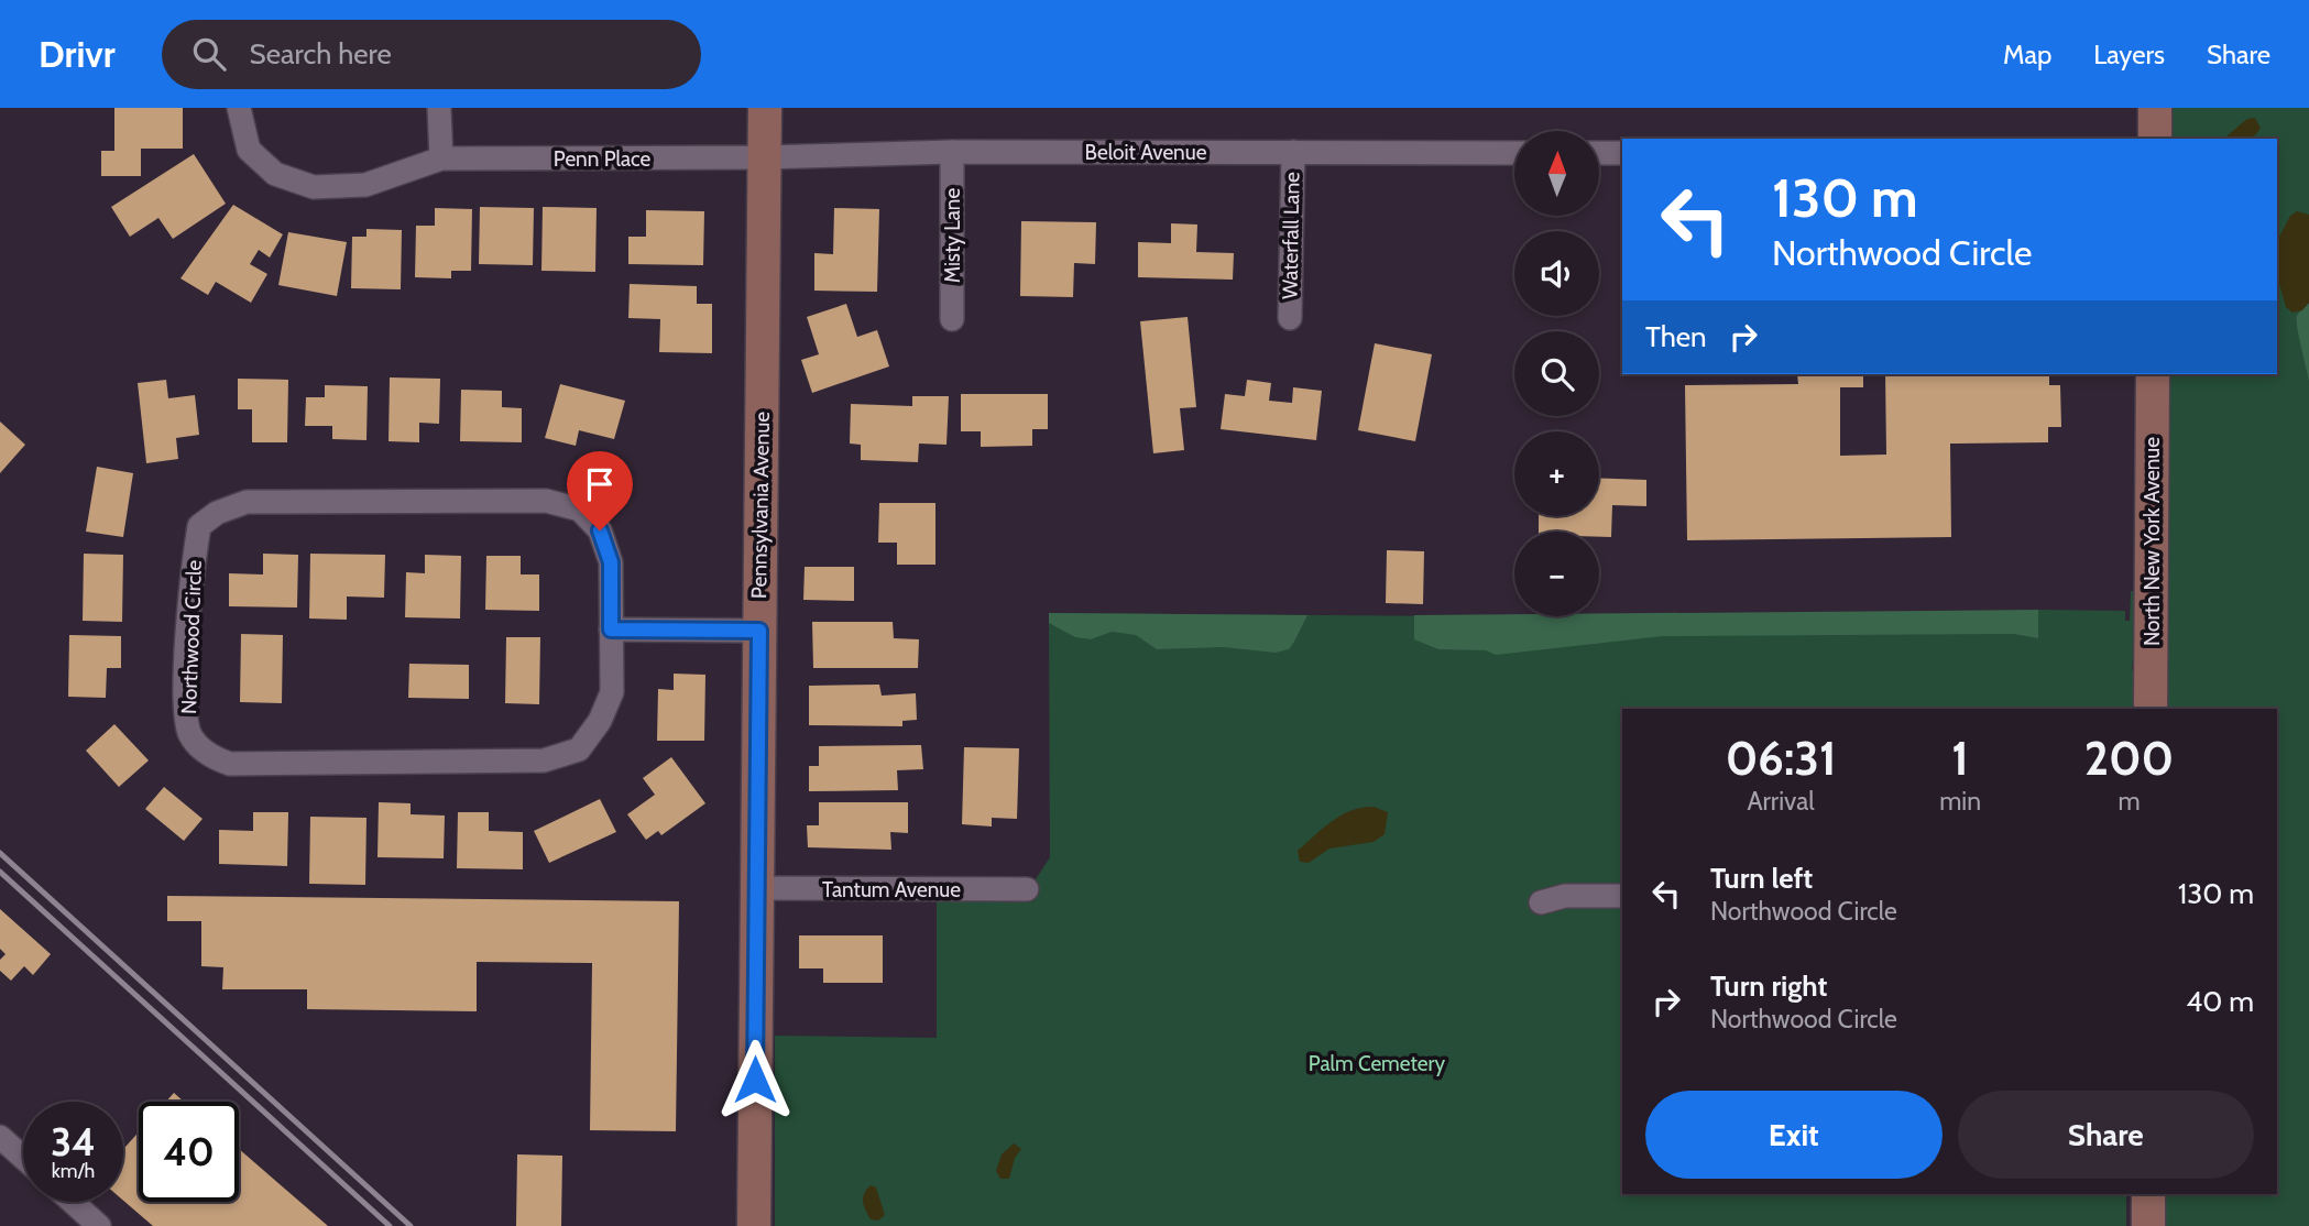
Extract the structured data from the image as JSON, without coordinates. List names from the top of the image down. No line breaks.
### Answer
{"streets":{"street":["Beloit Avenue","Penn Place","Misty Lane","Waterfall Lane","Pennsylvania Avenue","North New York Avenue","Northwood Circle","Tantum Avenue"]},"crossings":[["Beloit Avenue","Penn Place"],["Beloit Avenue","Misty Lane"],["Beloit Avenue","Waterfall Lane"],["Beloit Avenue","Pennsylvania Avenue"],["Penn Place","Pennsylvania Avenue"],["Pennsylvania Avenue","Tantum Avenue"]],"parks":["Palm Cemetery"],"north":"top","page":{"header":"Drivr","search":"Search here","nav":["Map","Layers","Share"],"map_buttons":["+","−"],"turn":["130 m","Northwood Circle"],"then":"Then","eta":["06:31","Arrival","1","min","200","m"],"list":[{"name":"Turn left","note":"Northwood Circle","value":"130 m"},{"name":"Turn right","note":"Northwood Circle","value":"40 m"}],"buttons":["Exit","Share"],"speed":"34 km/h","limit":"40"}}
